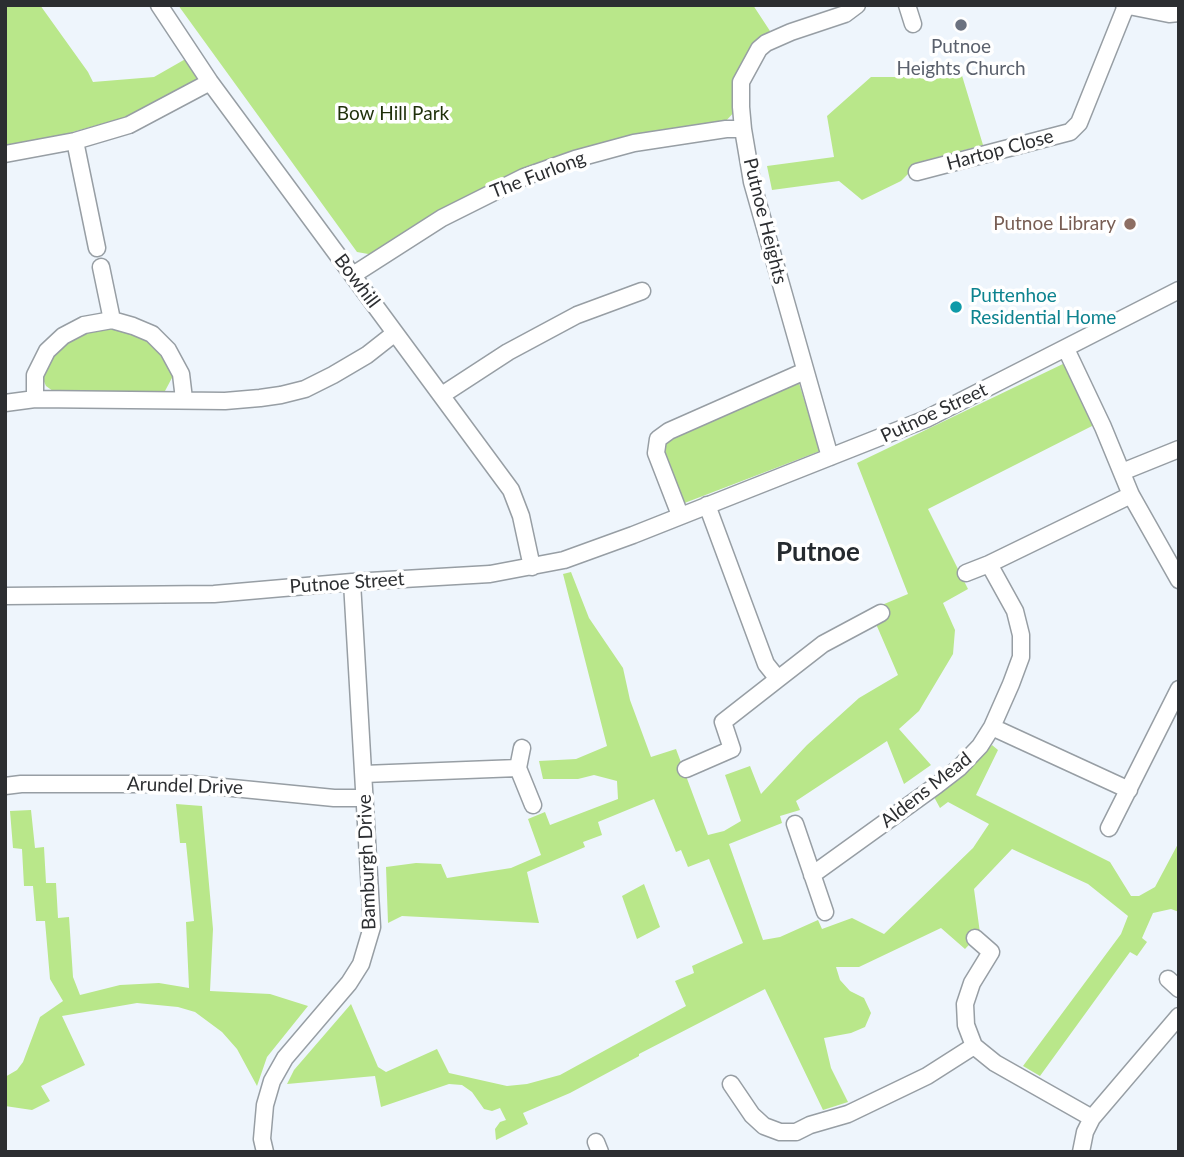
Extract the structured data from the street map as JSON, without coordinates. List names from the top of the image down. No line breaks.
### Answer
{"streets":{"street":["Hartop Close","The Furlong","Putnoe Heights","Bowhill","Putnoe Street","Arundel Drive","Aldens Mead","Bamburgh Drive"]},"crossings":[["The Furlong","Putnoe Heights"],["The Furlong","Bowhill"],["Putnoe Heights","Putnoe Street"],["Bowhill","Putnoe Street"],["Putnoe Street","Bamburgh Drive"],["Arundel Drive","Bamburgh Drive"]],"districts":["Putnoe"],"parks":["Bow Hill Park"],"places":["Putnoe Heights Church","Putnoe Library","Puttenhoe Residential Home"]}
